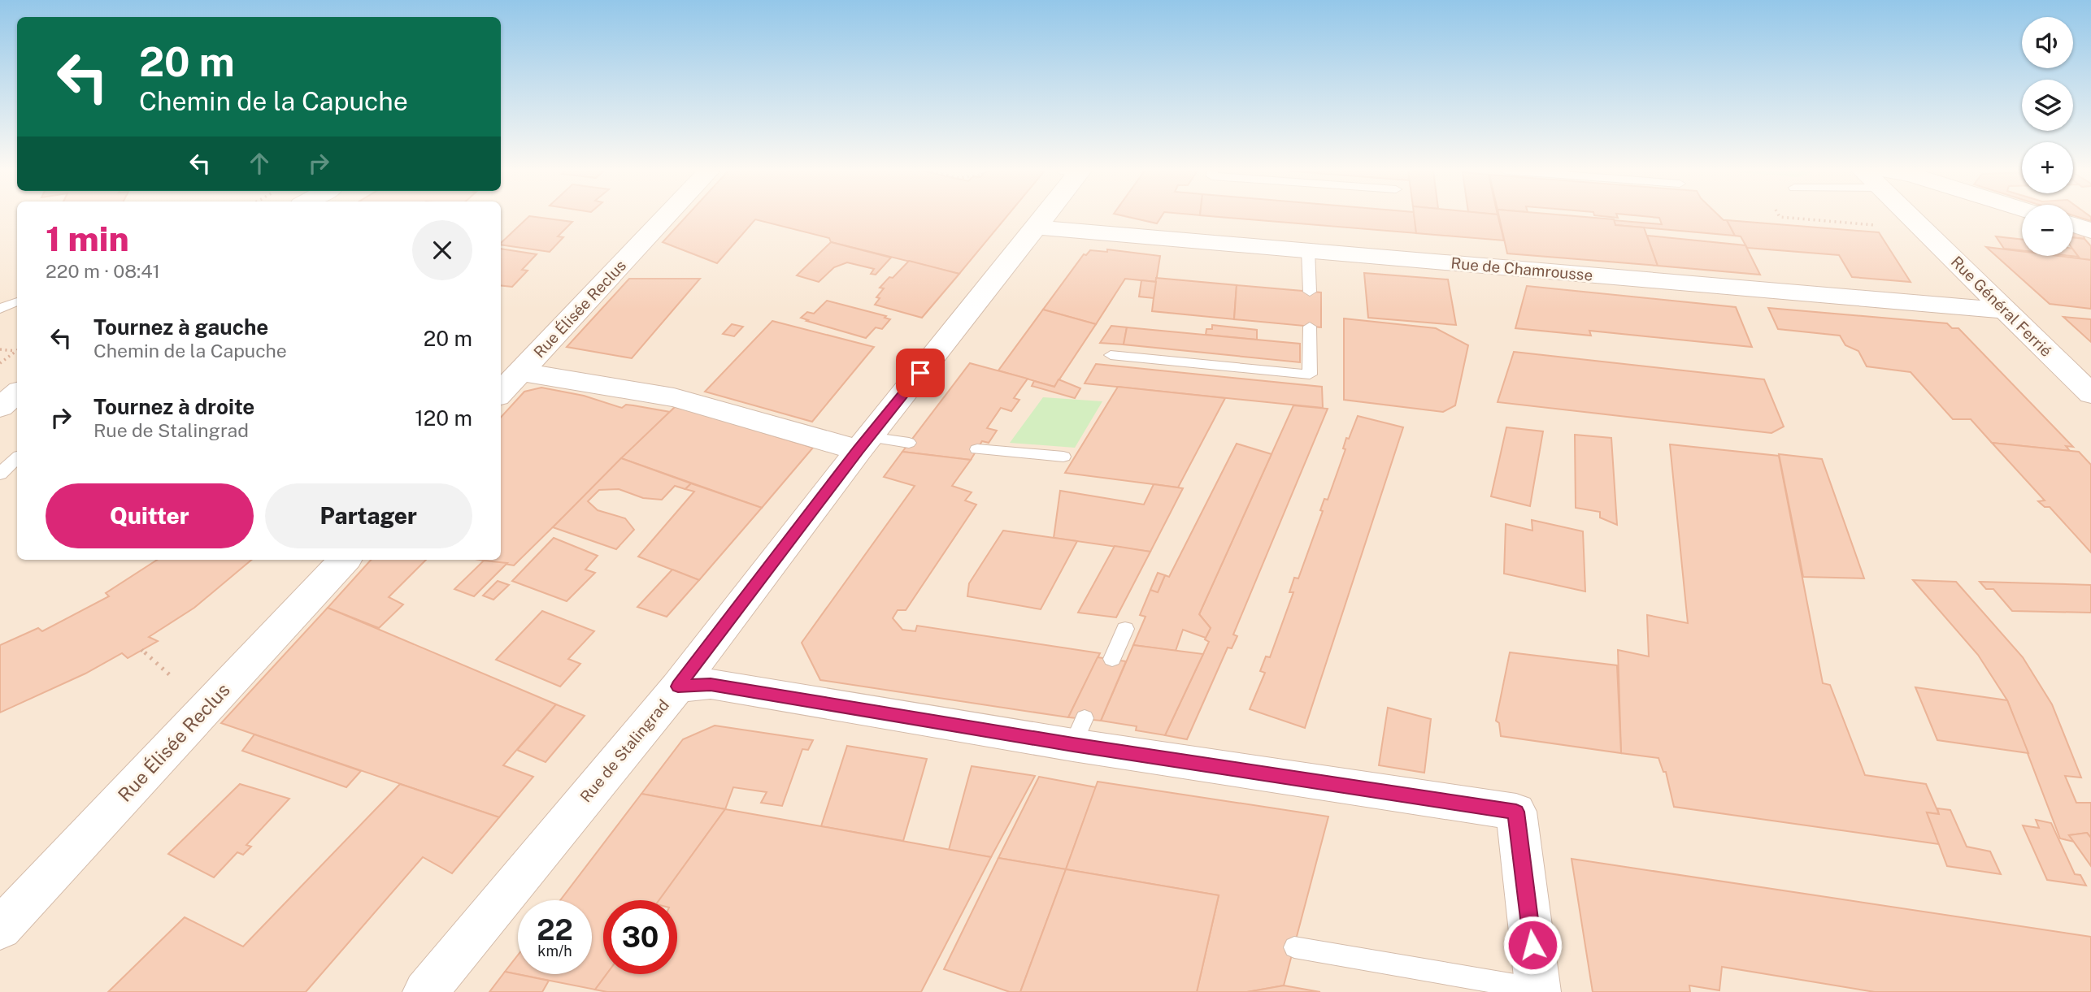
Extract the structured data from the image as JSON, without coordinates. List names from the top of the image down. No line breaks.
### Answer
{"streets":{"street":["Rue de Chamrousse","Rue Général Ferrié","Rue Élisée Reclus","Rue de Stalingrad"]},"crossings":[["Rue de Chamrousse","Rue Général Ferrié"],["Rue de Chamrousse","Rue de Stalingrad"]],"page":{"map_buttons":["+","−"],"turn":["20 m","Chemin de la Capuche"],"heading":["1 min","220 m · 08:41"],"list":[{"name":"Tournez à gauche","note":"Chemin de la Capuche","value":"20 m"},{"name":"Tournez à droite","note":"Rue de Stalingrad","value":"120 m"}],"buttons":["Quitter","Partager"],"speed":"22 km/h","limit":"30"}}
